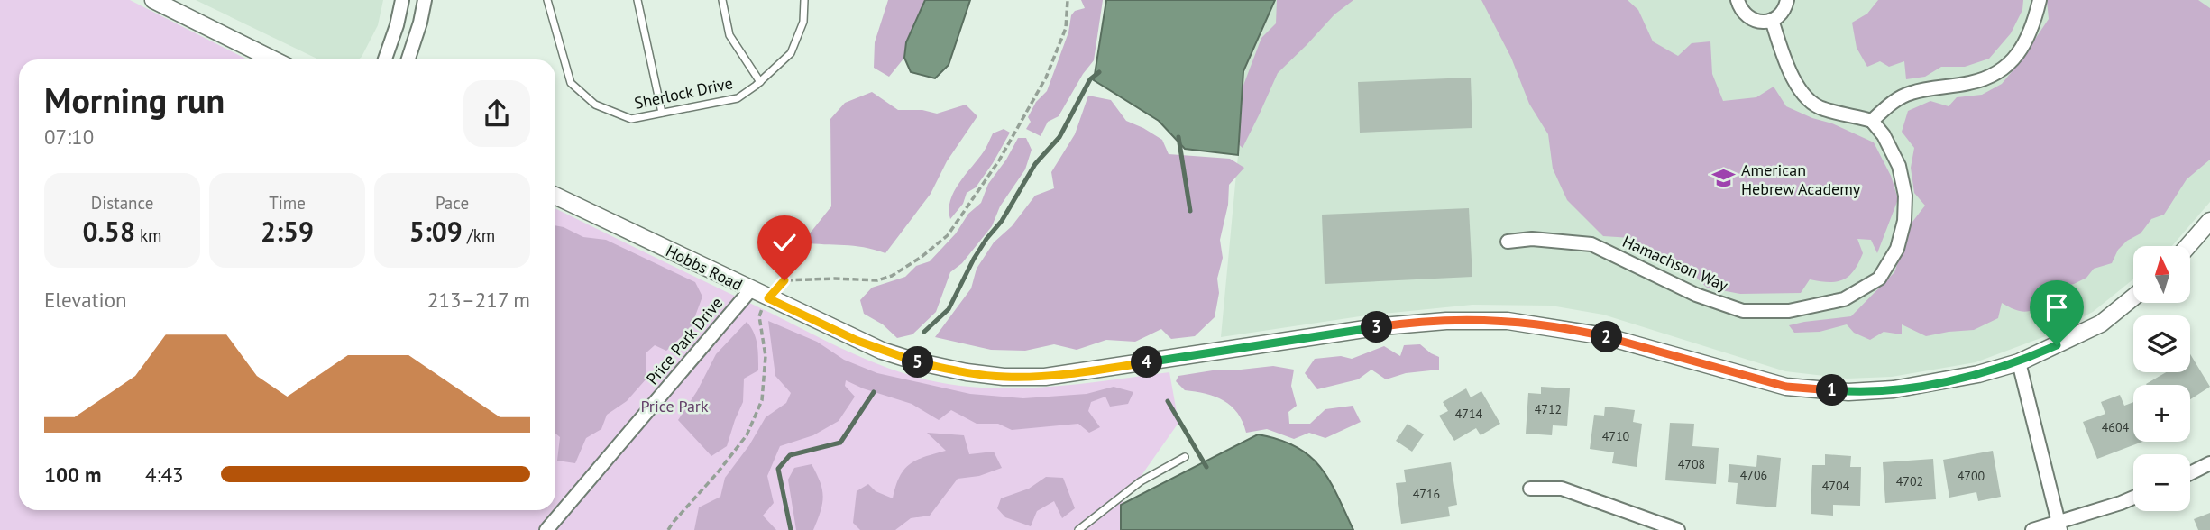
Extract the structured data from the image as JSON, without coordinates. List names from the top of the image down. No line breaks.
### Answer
{"streets":{"street":["Hamachson Way","Hobbs Road","Price Park Drive"],"lane":["Sherlock Drive"]},"crossings":[["Hobbs Road","Price Park Drive"]],"parks":["Price Park"],"places":{"school or university":["American Hebrew Academy"]},"house_numbers":["4712","4714","4604","4710","4708","4706","4700","4702","4704","4716"],"north":"top","page":{"heading":["Morning run","07:10"],"stats":[["Distance","0.58 km"],["Time","2:59"],["Pace","5:09 /km"]],"map_buttons":["+","−"],"chart":["Elevation","213–217 m"],"pins":["3","2","4","5","1"],"list":[{"name":"100 m","note":"4:43"}]}}
